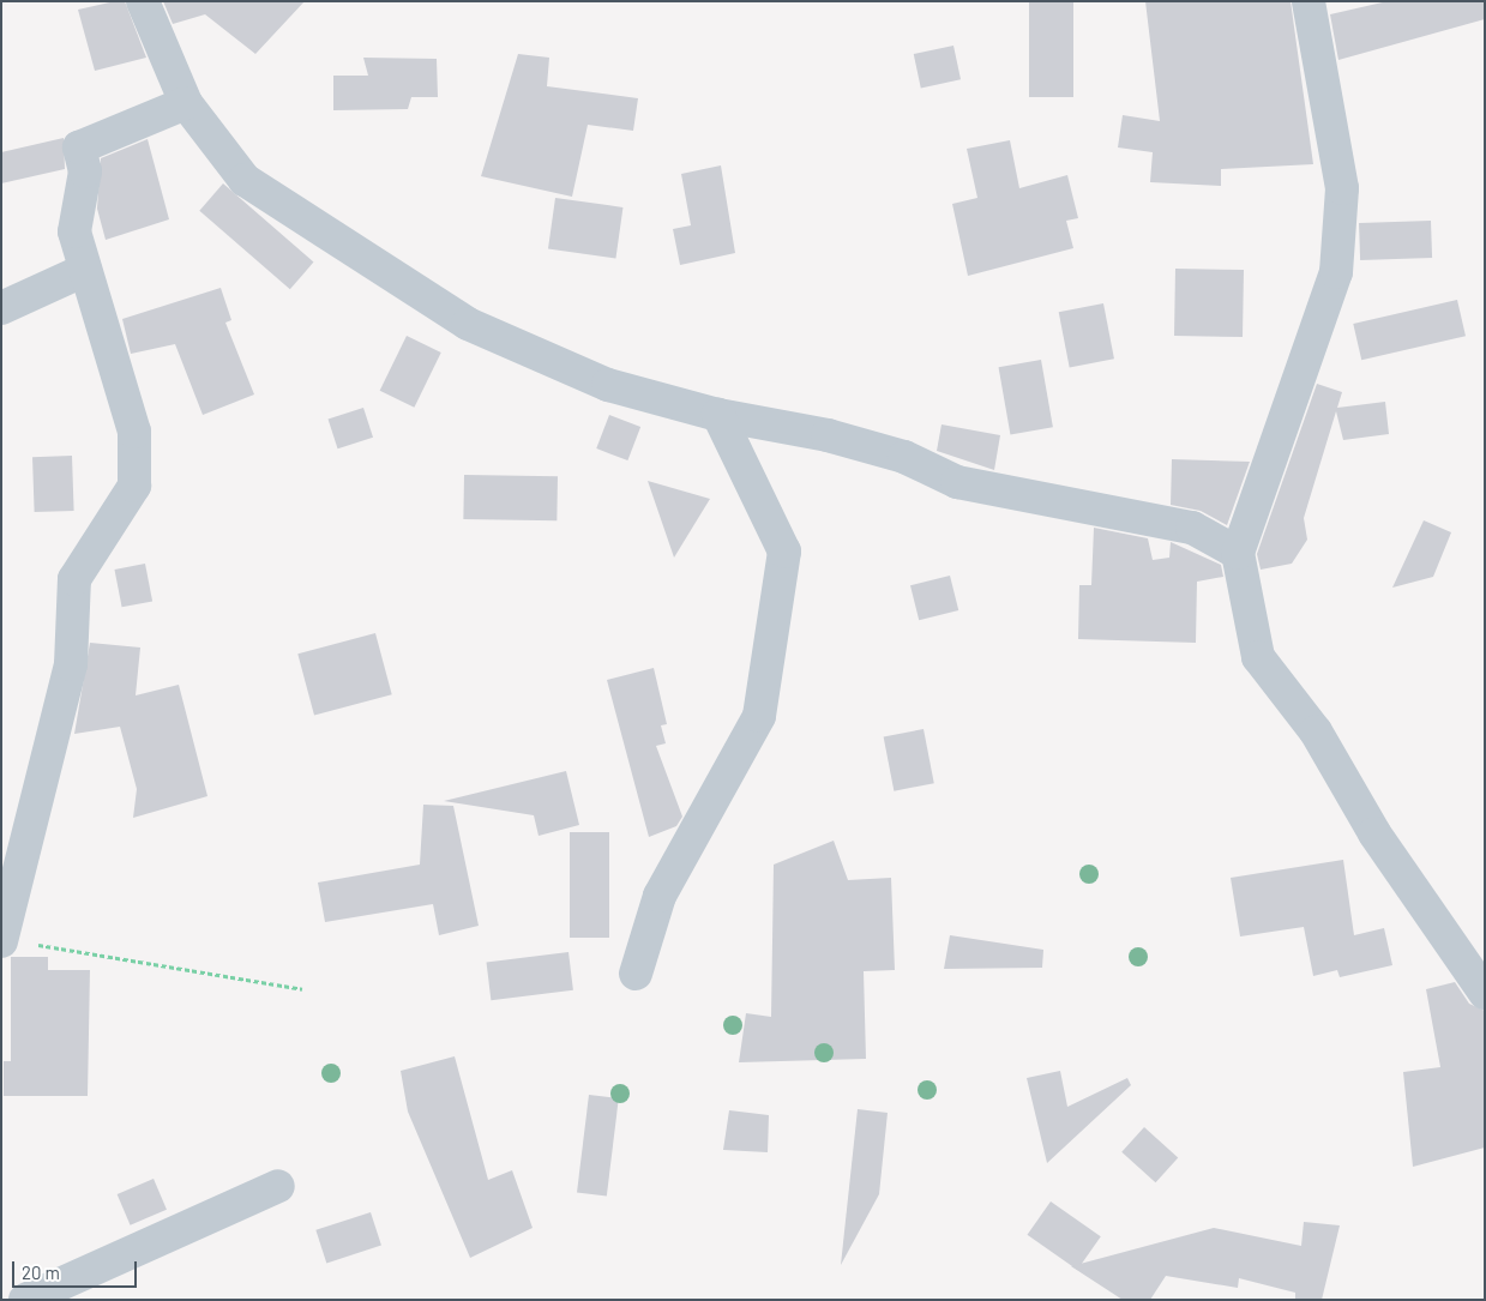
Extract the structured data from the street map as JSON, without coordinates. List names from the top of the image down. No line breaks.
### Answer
{"scale_bar":"20 m"}
